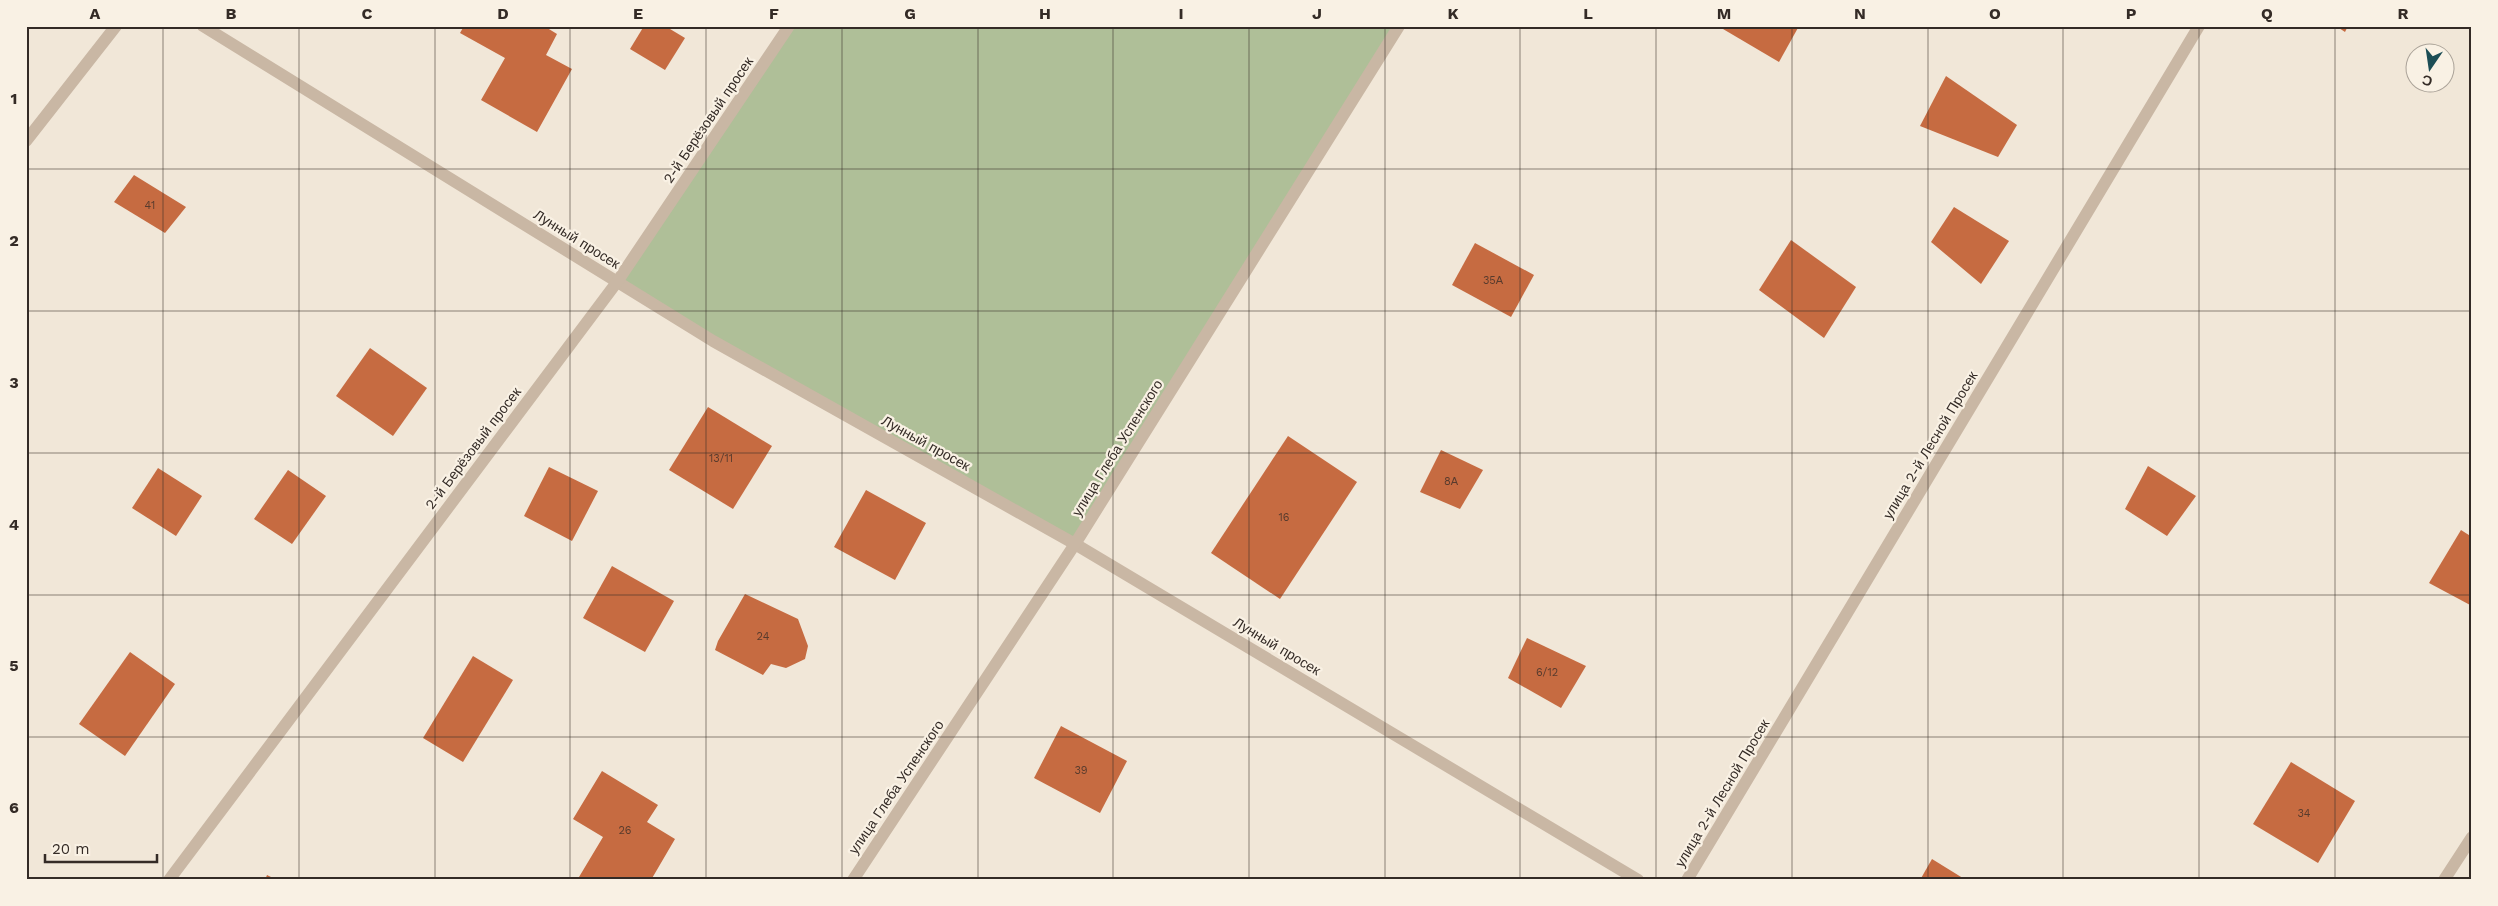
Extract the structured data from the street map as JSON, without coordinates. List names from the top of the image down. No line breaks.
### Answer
{"streets":{"street":["2-й Берёзовый просек","Лунный просек","улица 2-й Лесной Просек","улица Глеба Успенского"]},"crossings":[["2-й Берёзовый просек","Лунный просек"],["Лунный просек","улица Глеба Успенского"]],"house_numbers":["41","35А","13/11","8А","16","24","6/12","39","34","26"],"scale_bar":"20 m","north":"bottom","grid":{"columns":["A","B","C","D","E","F","G","H","I","J","K","L","M","N","O","P","Q","R"],"rows":["1","2","3","4","5","6"]}}
